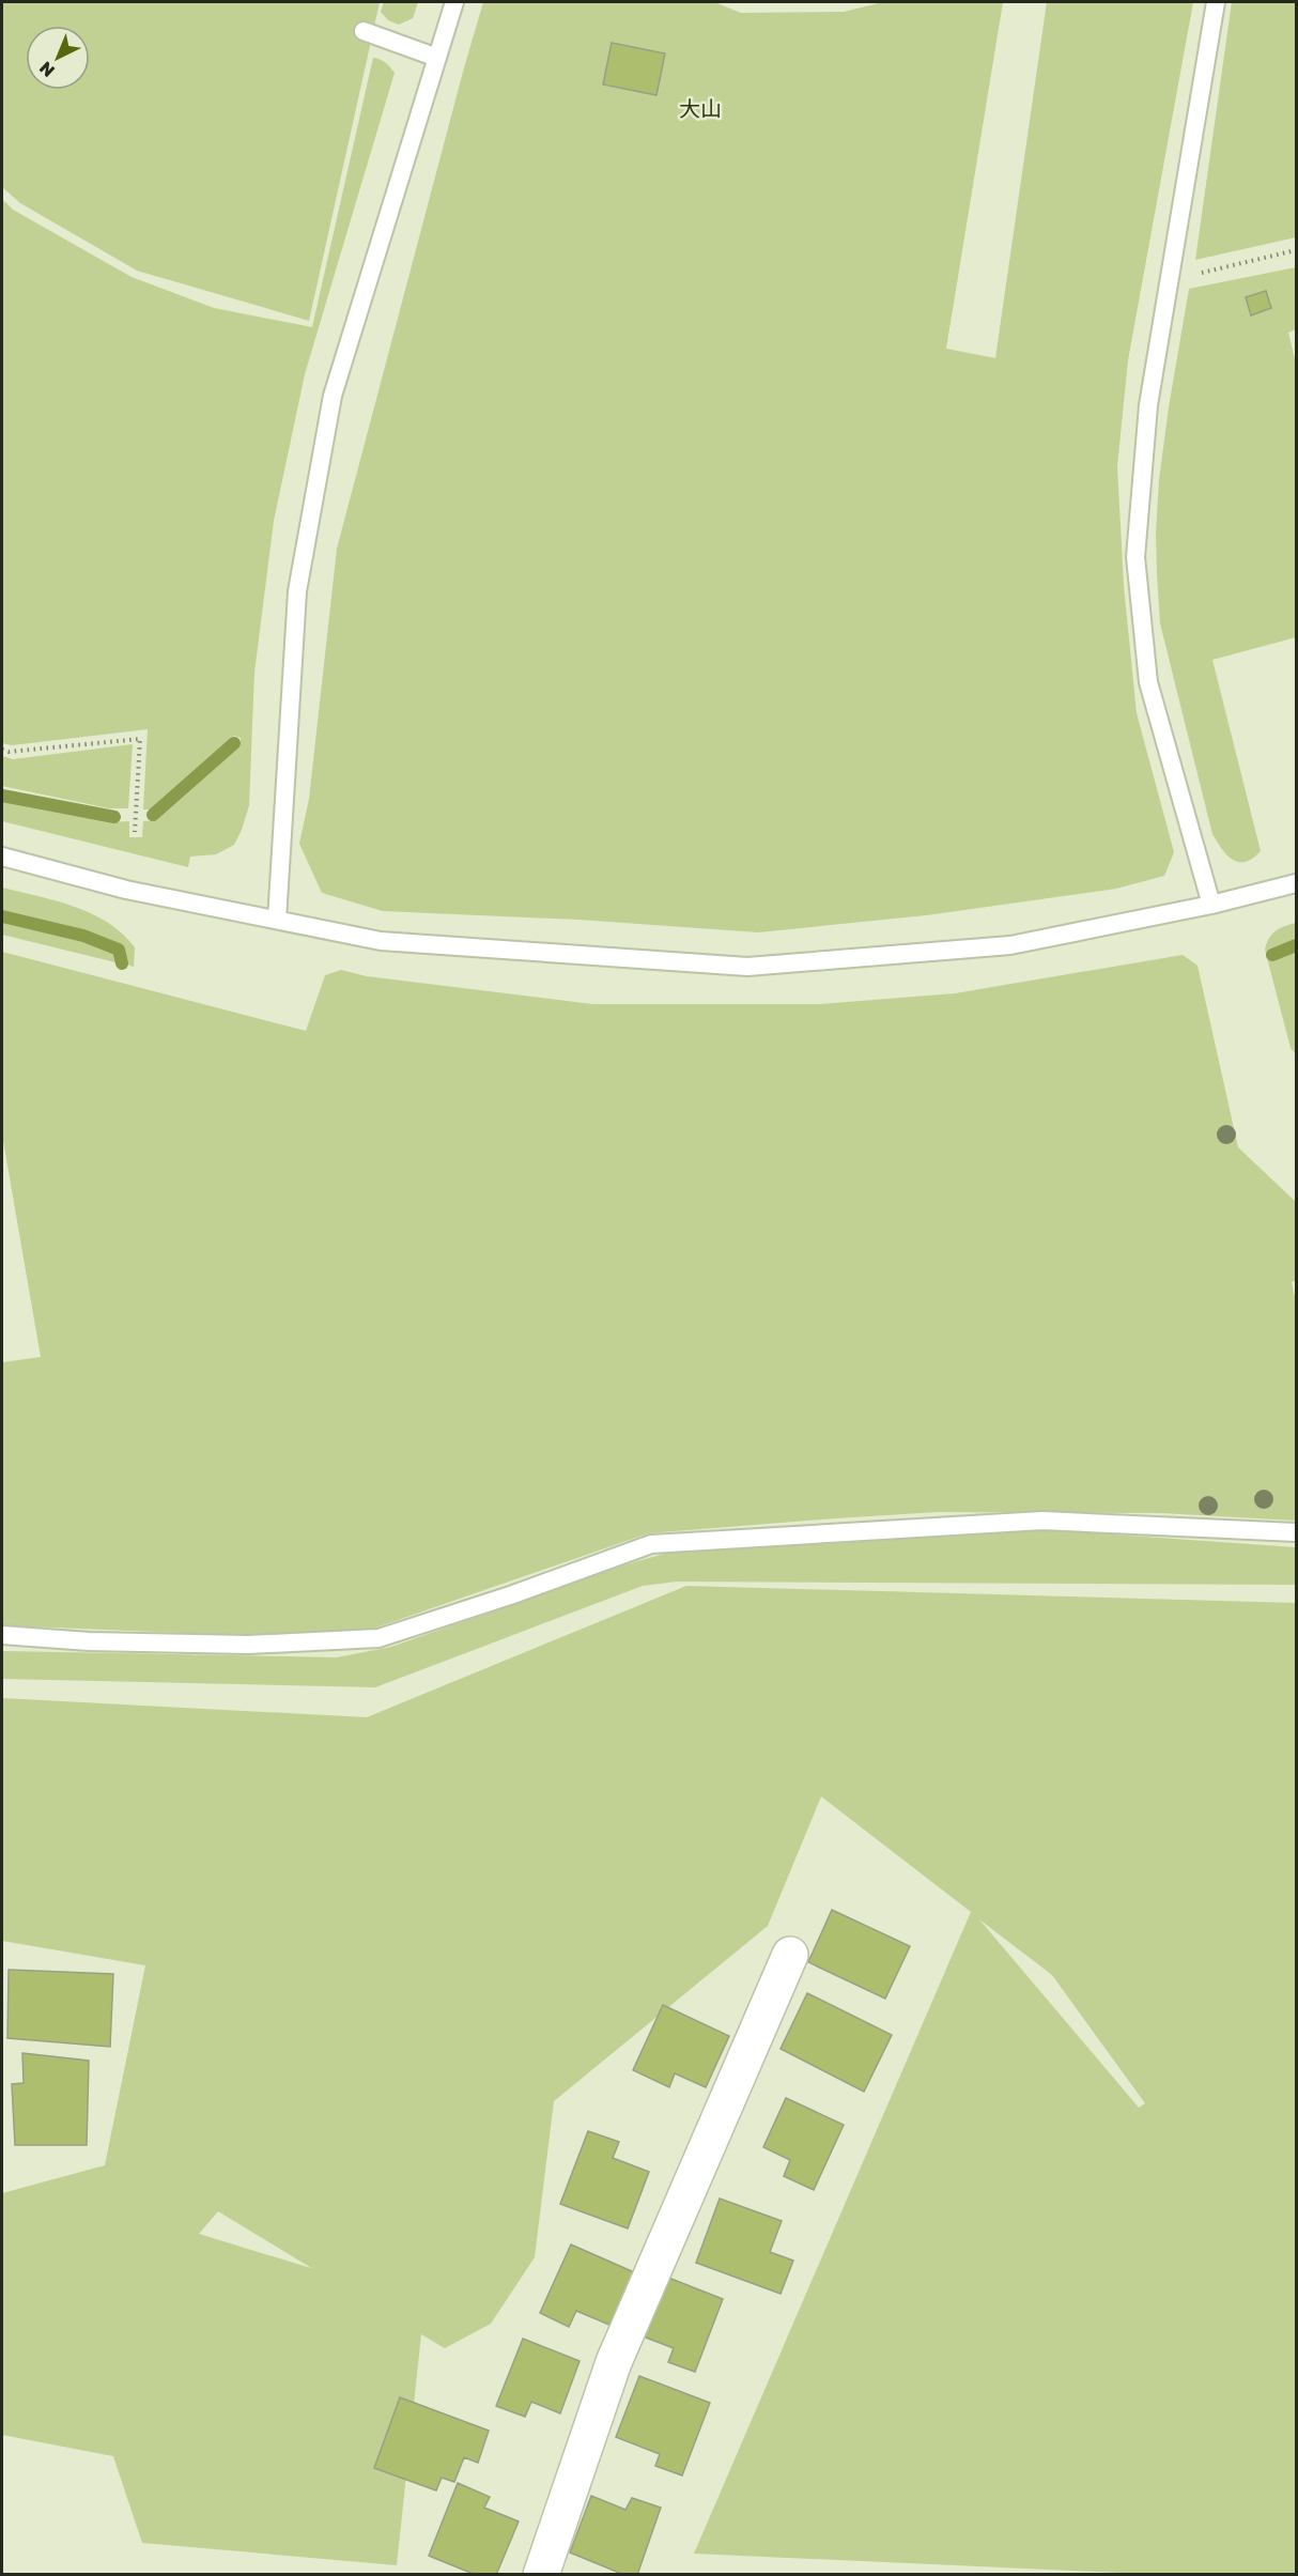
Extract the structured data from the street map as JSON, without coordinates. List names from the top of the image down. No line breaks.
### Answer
{"districts":["大山"],"north":"bottom left"}
